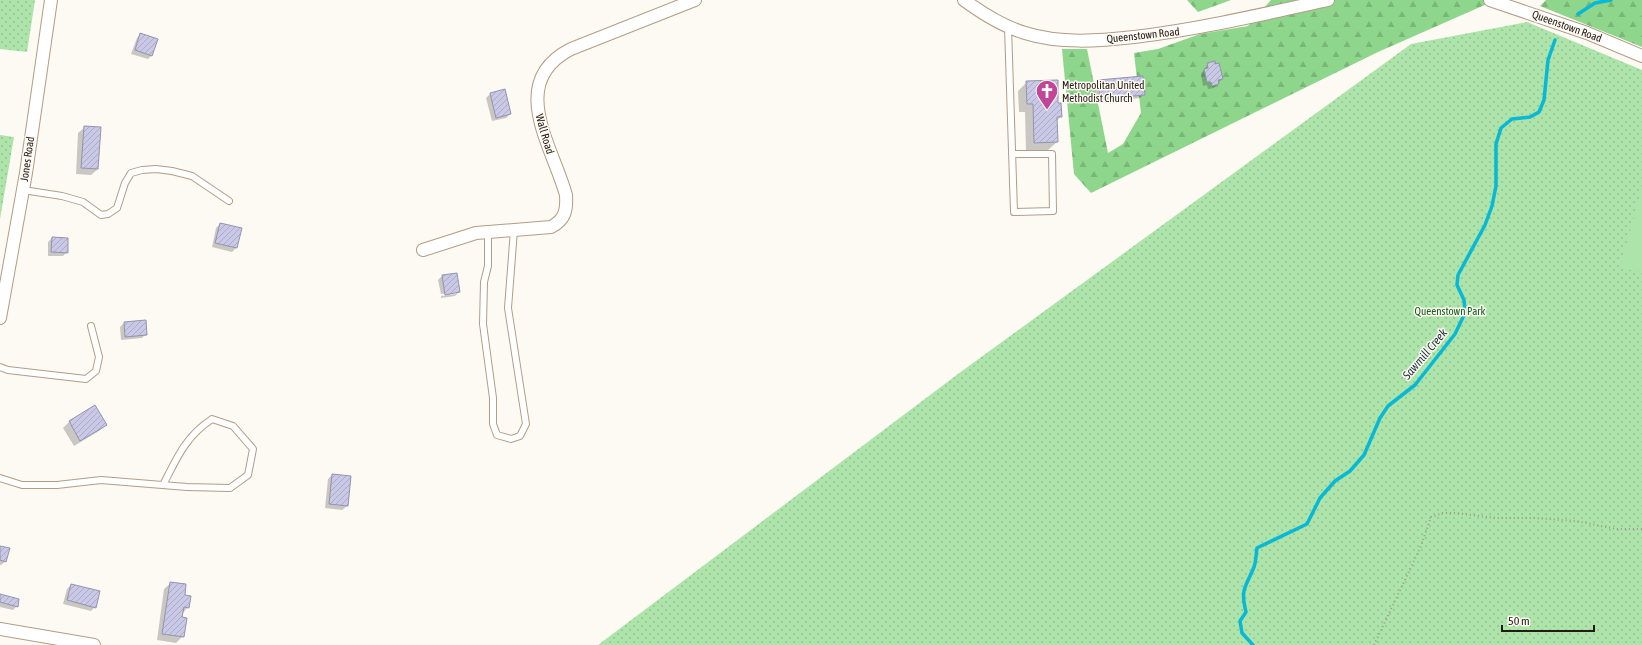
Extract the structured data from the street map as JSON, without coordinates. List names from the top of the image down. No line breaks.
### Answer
{"streets":{"street":["Queenstown Road","Wall Road","Jones Road"]},"water":["Sawmill Creek"],"parks":["Queenstown Park"],"places":{"church":["Metropolitan United Methodist Church"]},"scale_bar":"50 m"}
